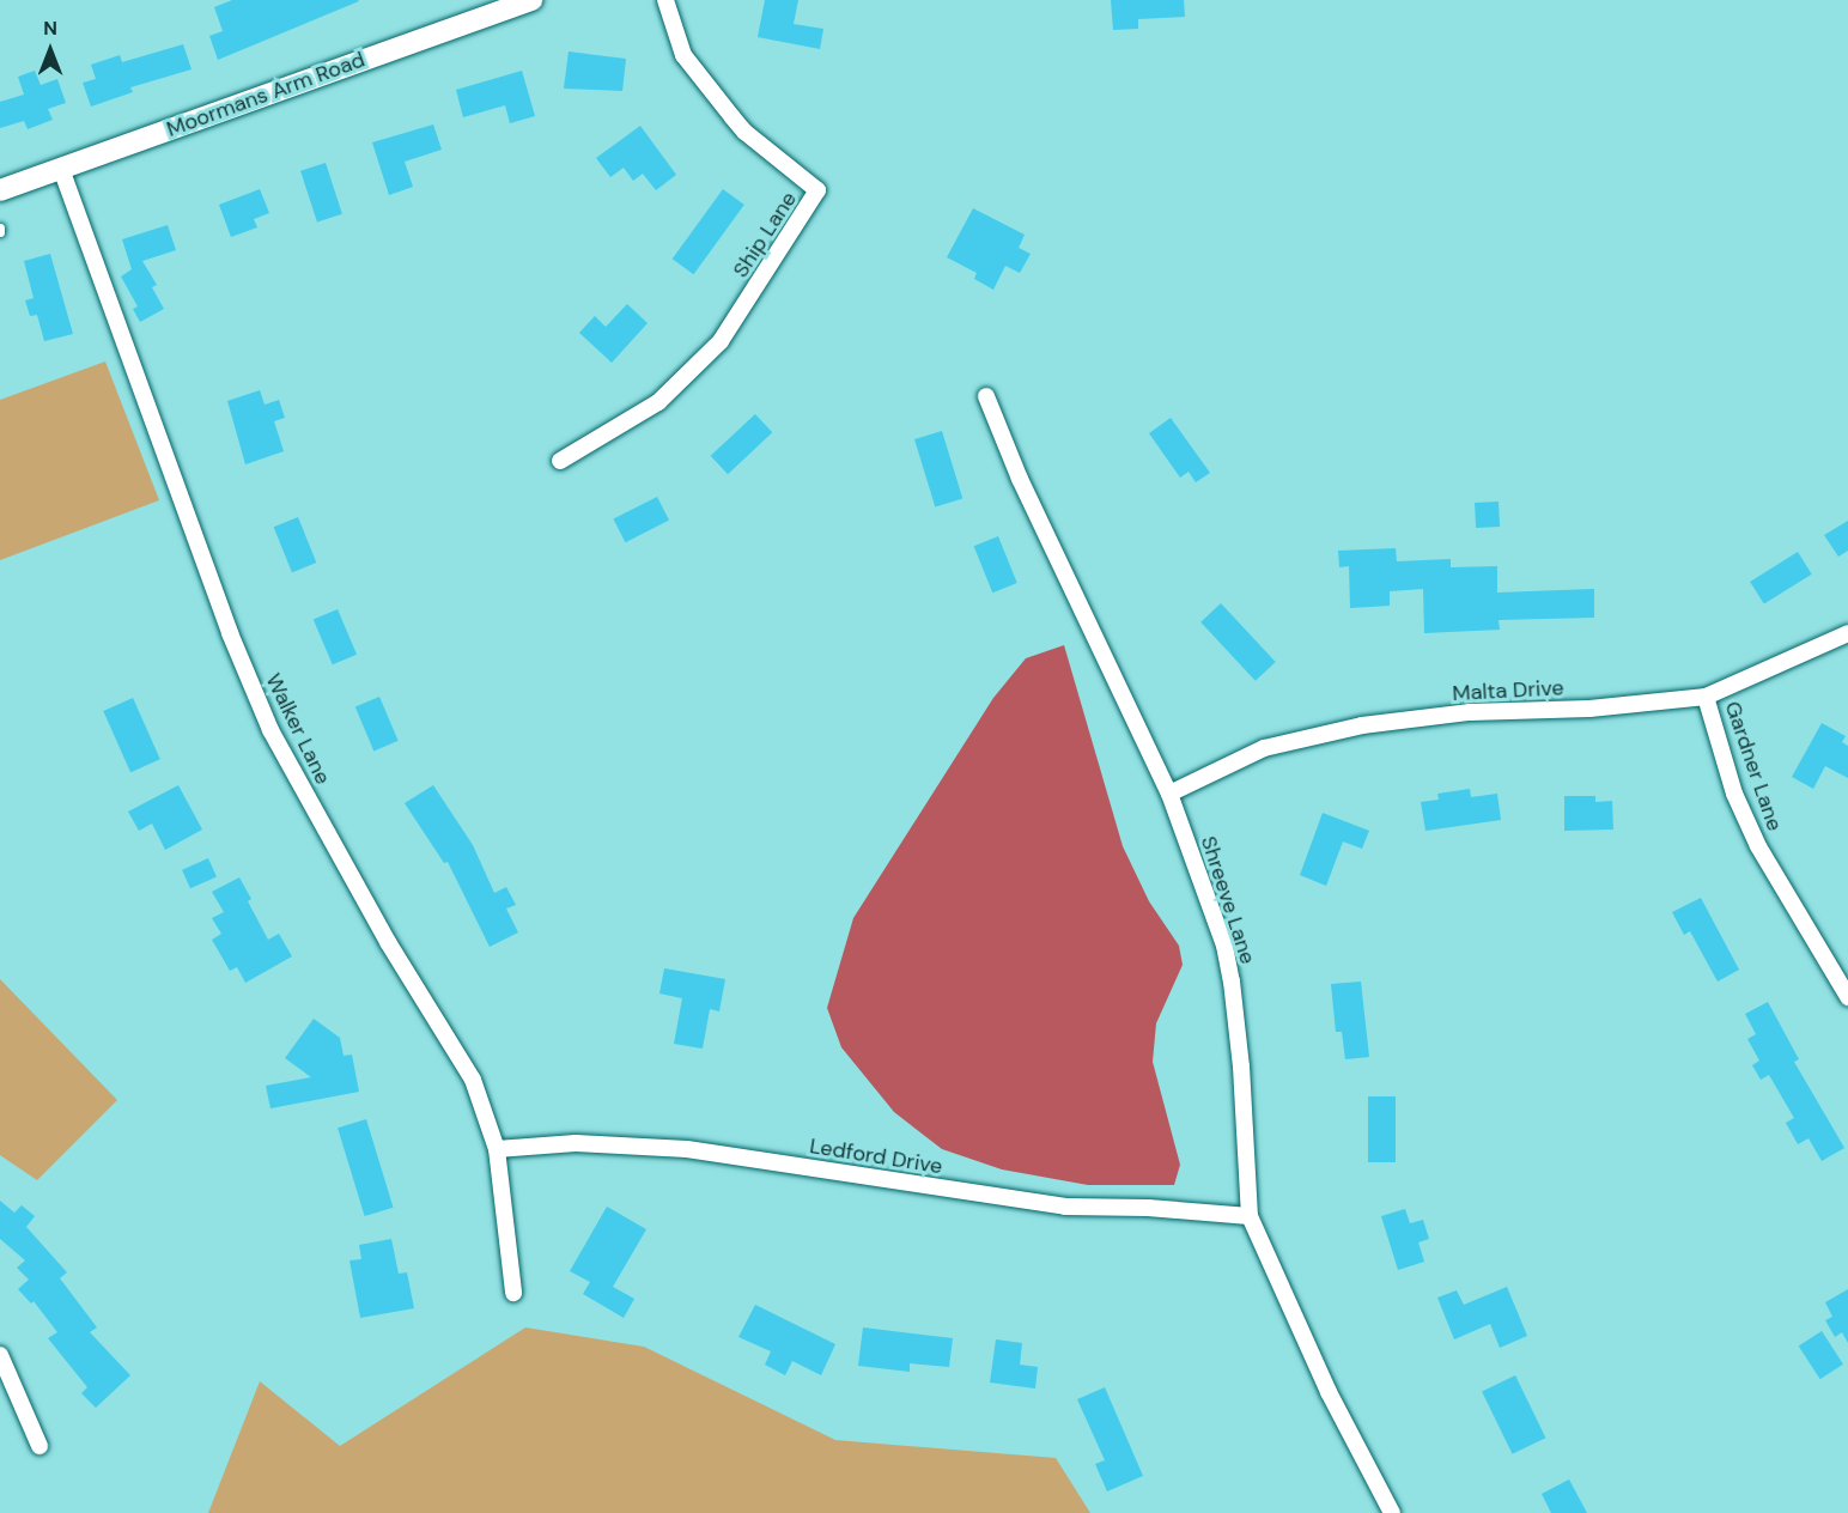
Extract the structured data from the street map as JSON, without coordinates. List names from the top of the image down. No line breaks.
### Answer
{"streets":{"street":["Moormans Arm Road","Ship Lane","Malta Drive","Walker Lane","Gardner Lane","Shreeve Lane","Ledford Drive"]},"crossings":[["Moormans Arm Road","Walker Lane"],["Malta Drive","Gardner Lane"],["Malta Drive","Shreeve Lane"],["Walker Lane","Ledford Drive"],["Shreeve Lane","Ledford Drive"]],"north":"top"}
